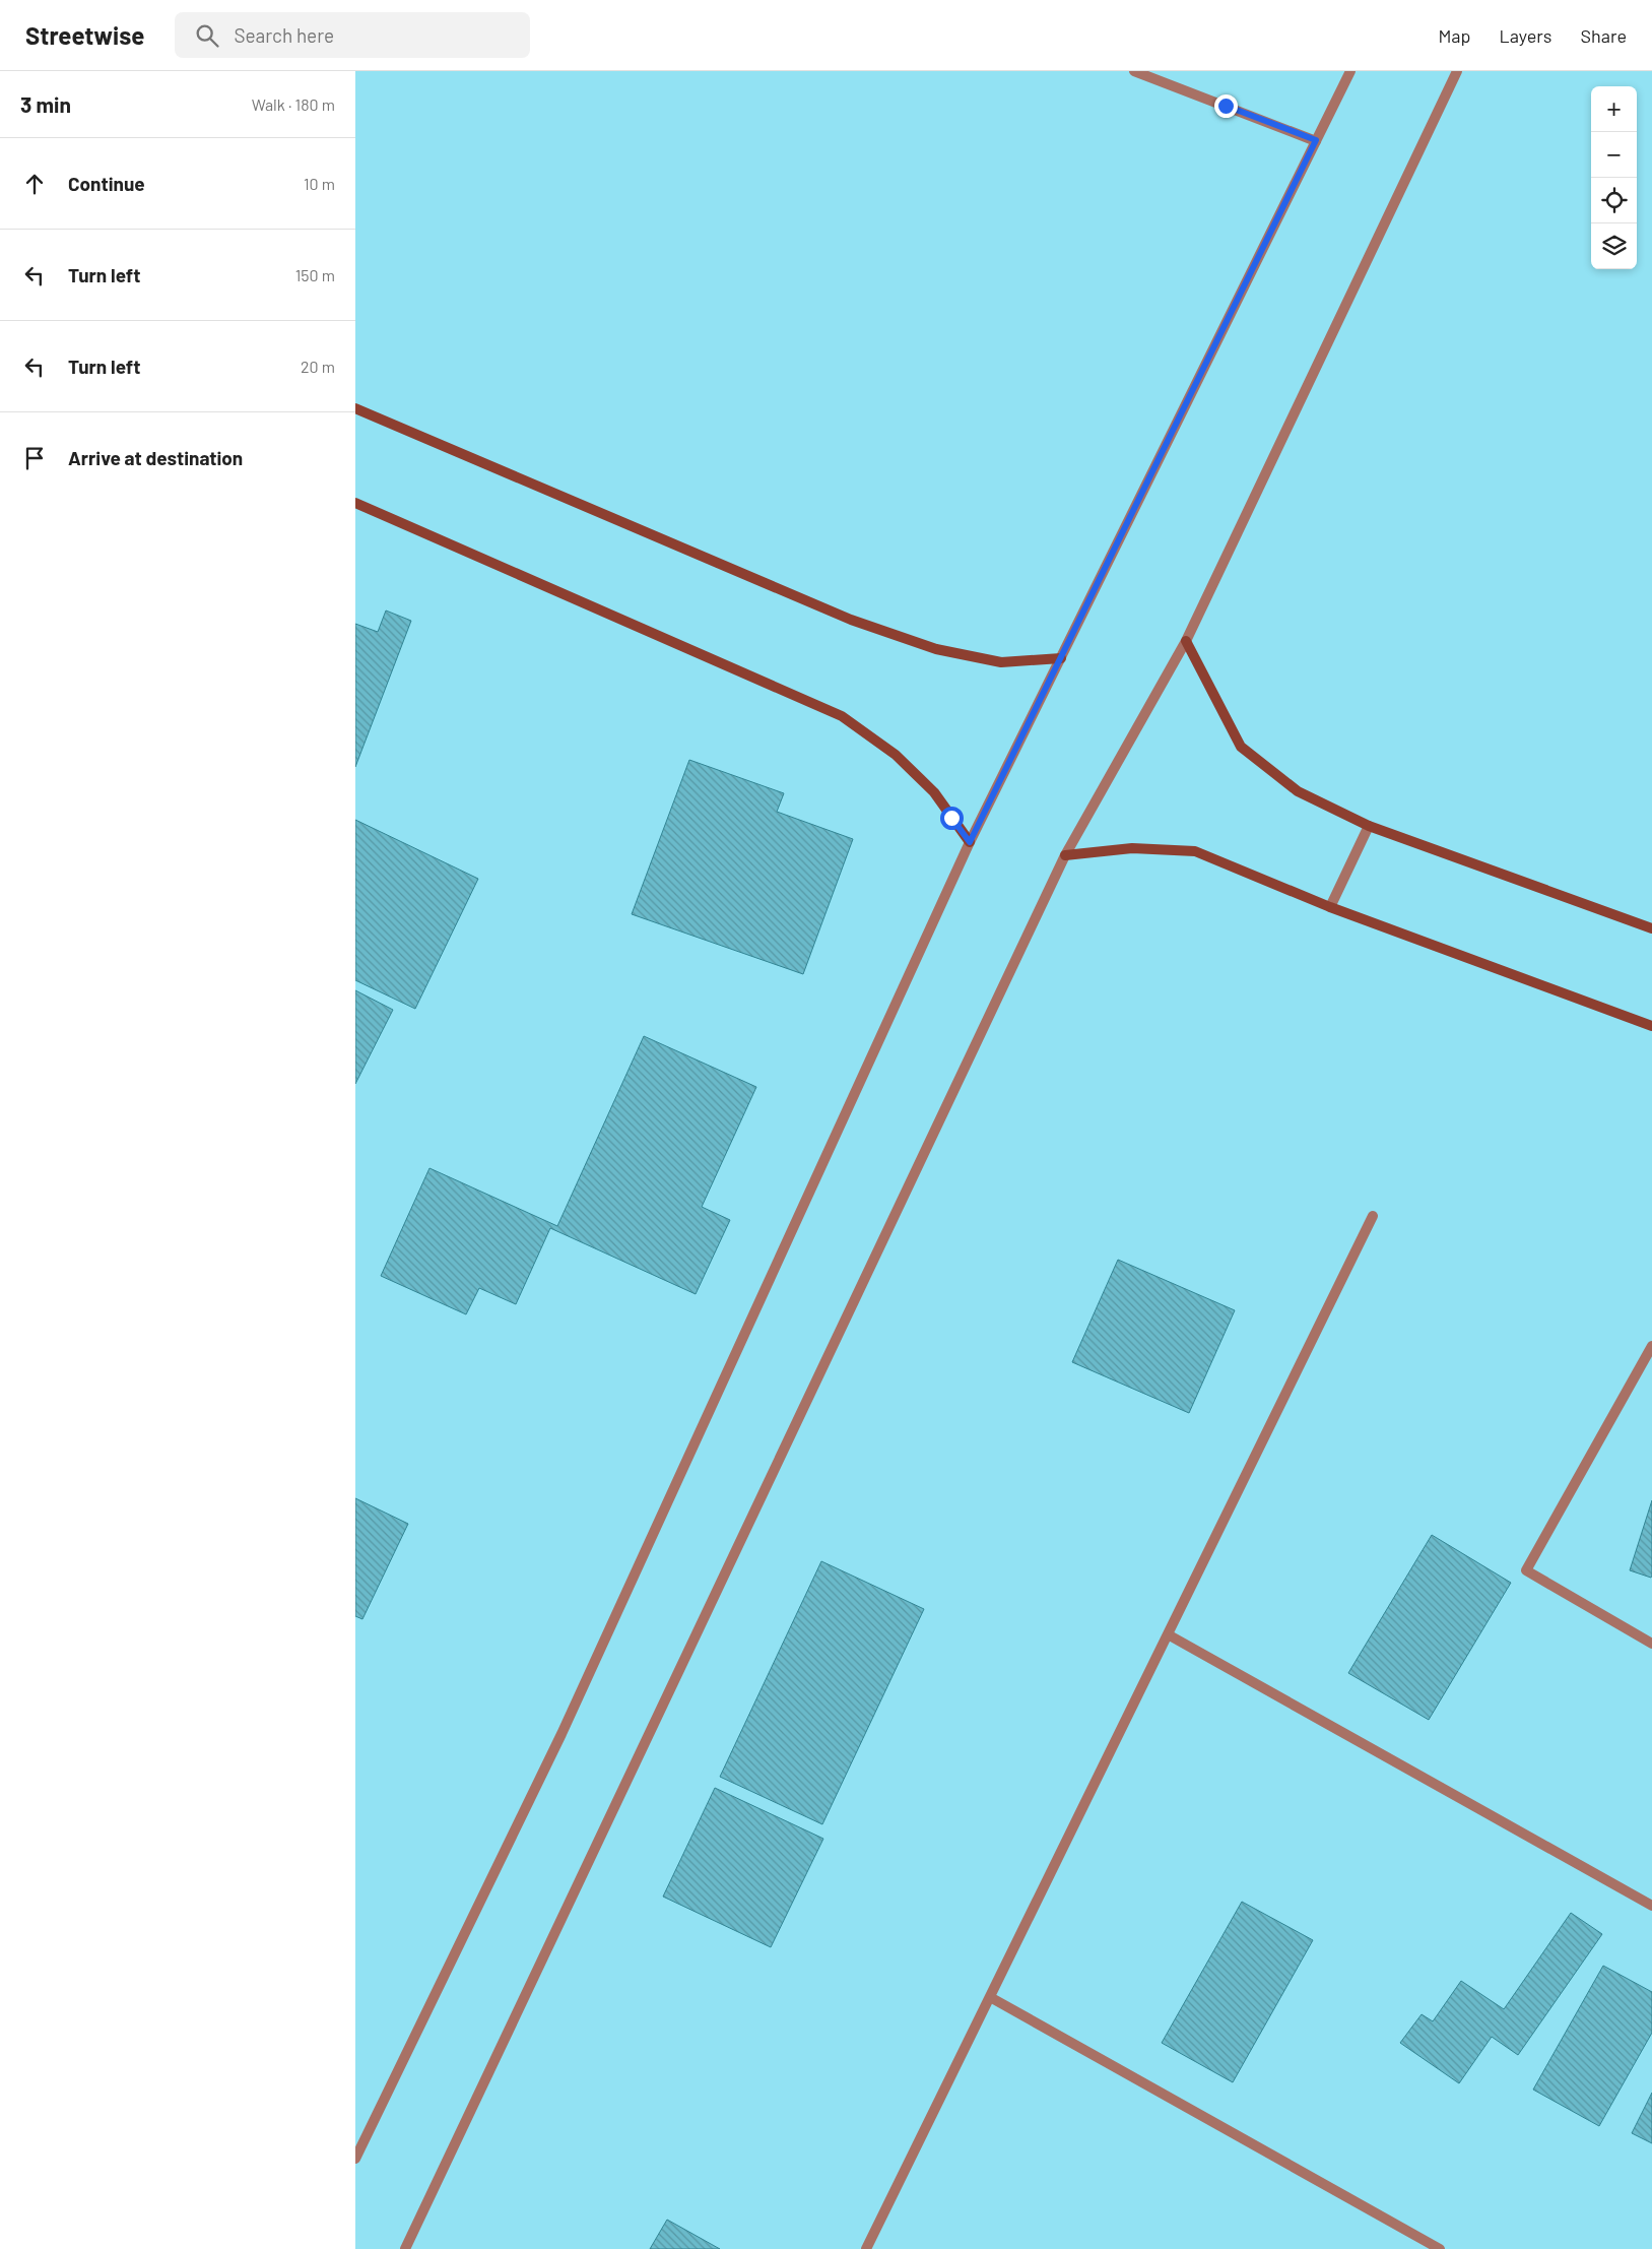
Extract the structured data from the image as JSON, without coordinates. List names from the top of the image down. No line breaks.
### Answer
{"page":{"header":"Streetwise","search":"Search here","nav":["Map","Layers","Share"],"heading":["3 min","Walk · 180 m"],"map_buttons":["+","−"],"list":[["Continue","10 m"],["Turn left","150 m"],["Turn left","20 m"],"Arrive at destination"]}}
